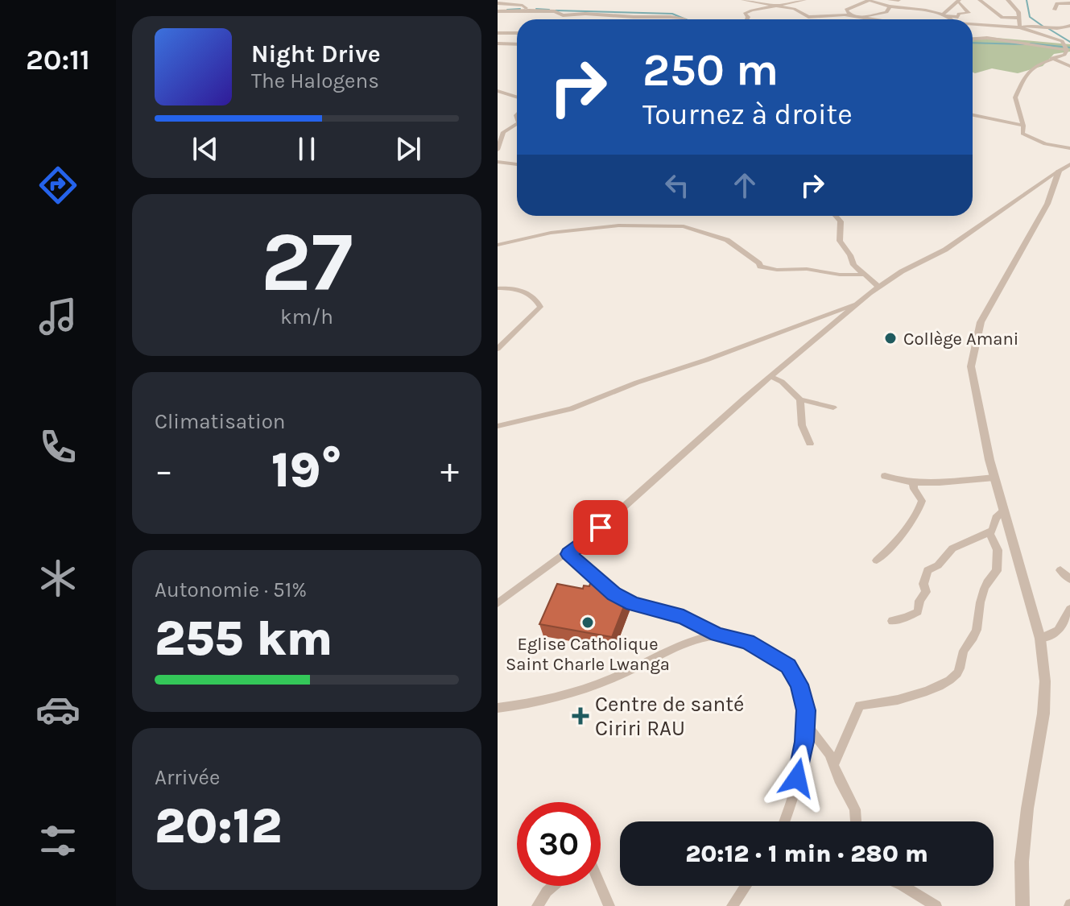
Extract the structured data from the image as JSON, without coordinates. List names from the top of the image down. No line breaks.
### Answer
{"places":{"other":["Collège Amani","Eglise Catholique Saint Charle Lwanga"],"health":["Centre de santé Ciriri RAU"]},"page":{"tabs":"20:11","turn":["250 m","Tournez à droite"],"song":["Night Drive","The Halogens"],"tile":[["27","km/h"],"Climatisation",["Autonomie · 51%","255 km"],["Arrivée","20:12"]],"heat":["−","19°","+"],"limit":"30","trip":"20:12 · 1 min · 280 m"}}
